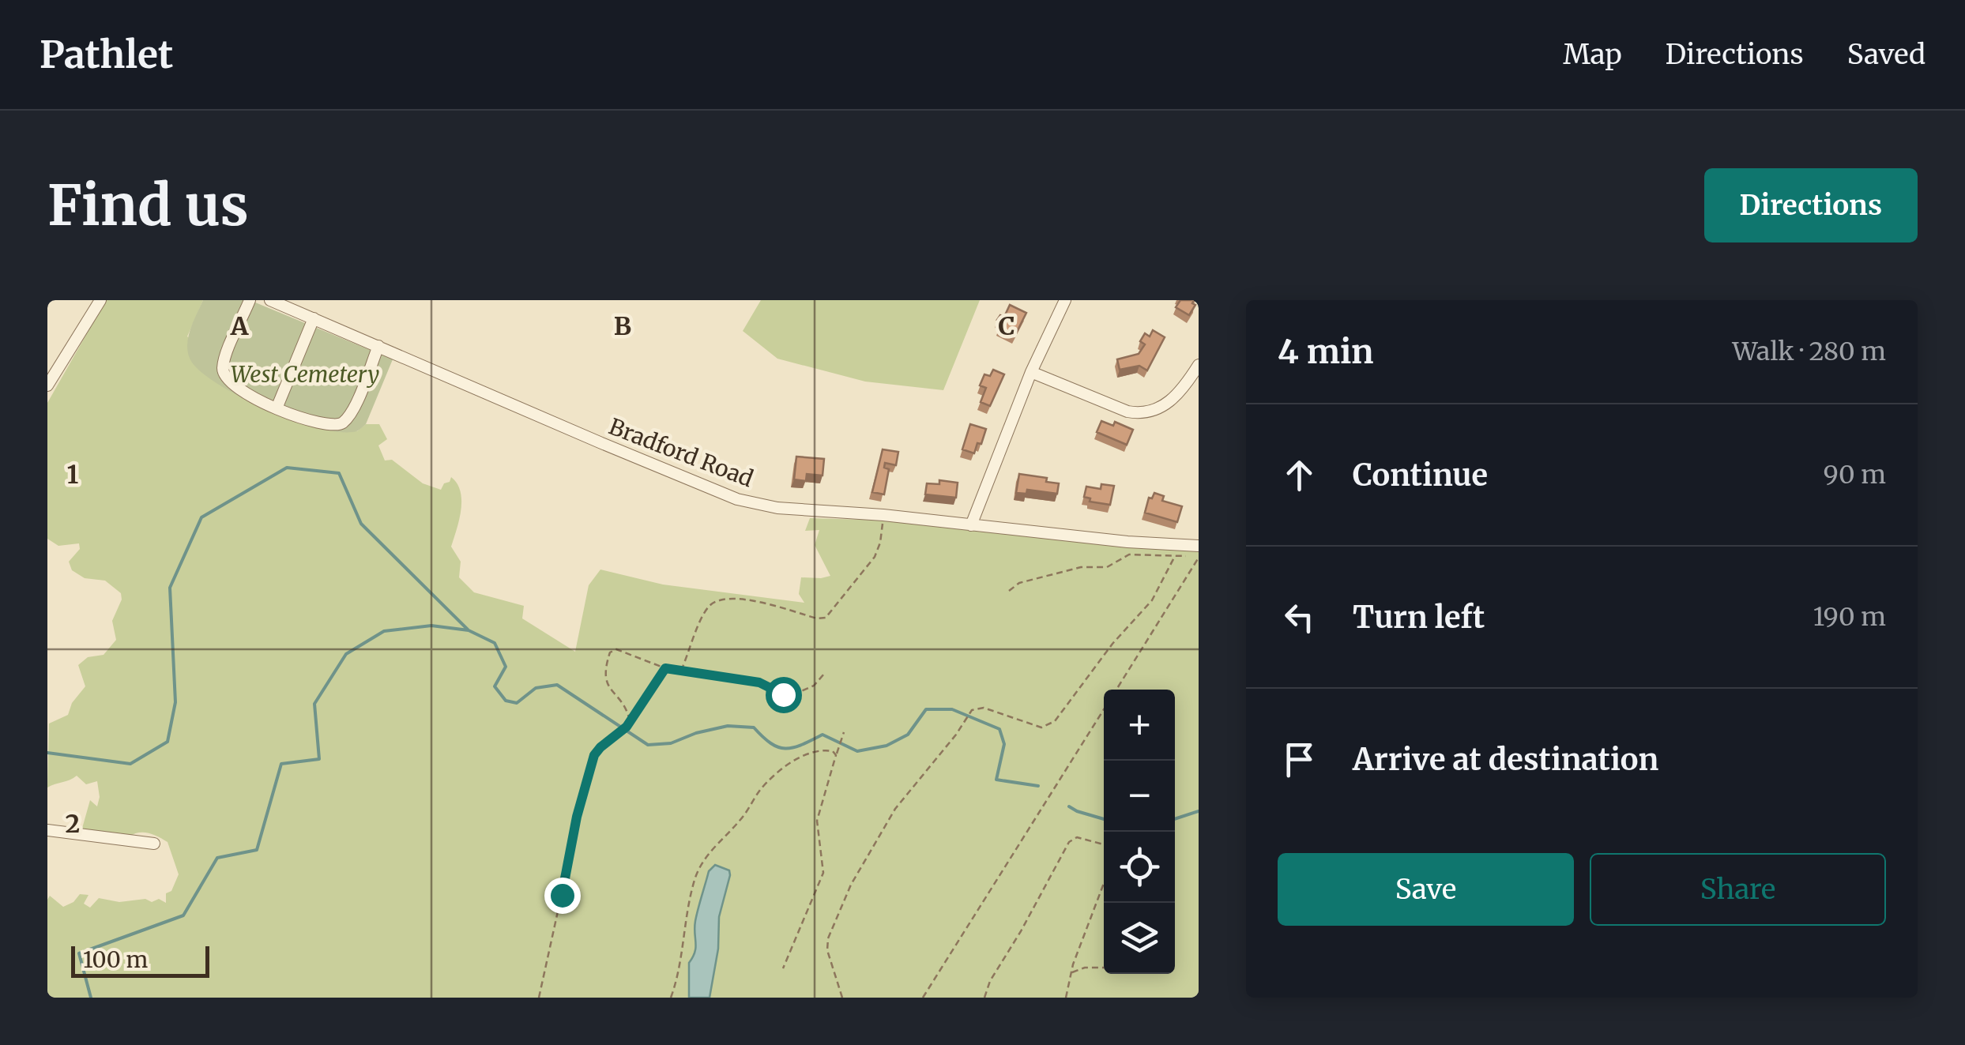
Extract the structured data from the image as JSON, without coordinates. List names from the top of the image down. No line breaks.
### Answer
{"streets":{"street":["Bradford Road"]},"parks":["West Cemetery"],"scale_bar":"100 m","page":{"header":"Pathlet","nav":["Map","Directions","Saved"],"buttons":["Directions",["Save","Share"]],"title":"Find us","heading":["4 min","Walk · 280 m"],"list":[["Continue","90 m"],["Turn left","190 m"],"Arrive at destination"],"map_buttons":["+","−"],"scale":"100 m"},"grid":{"columns":["A","B","C"],"rows":["1","2"]}}
